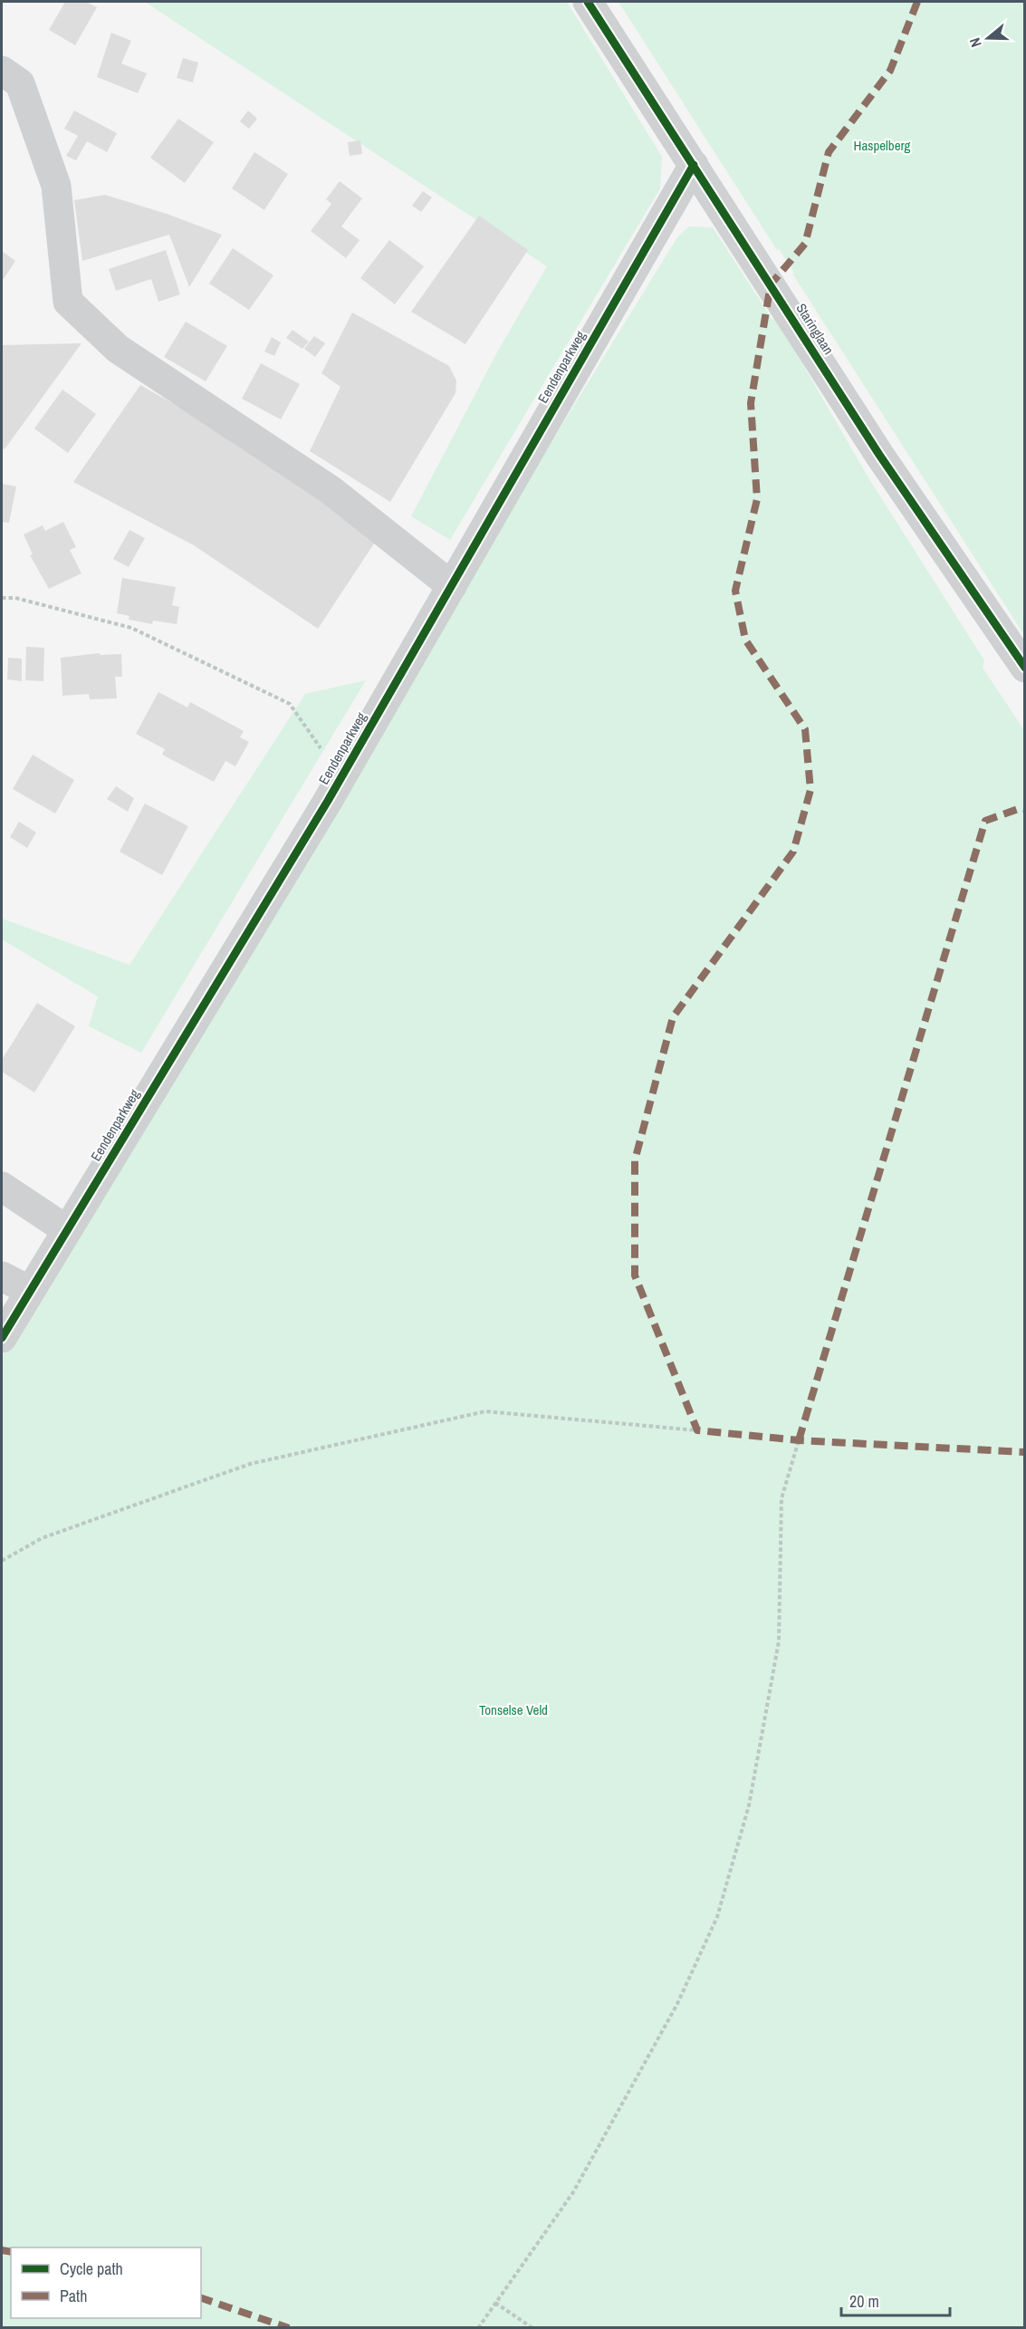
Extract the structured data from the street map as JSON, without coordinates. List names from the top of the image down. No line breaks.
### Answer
{"streets":{"street":["Staringlaan","Eendenparkweg"]},"crossings":[["Staringlaan","Eendenparkweg"]],"parks":["Haspelberg","Tonselse Veld"],"legend":["Cycle path","Path"],"scale_bar":"20 m","north":"left"}
